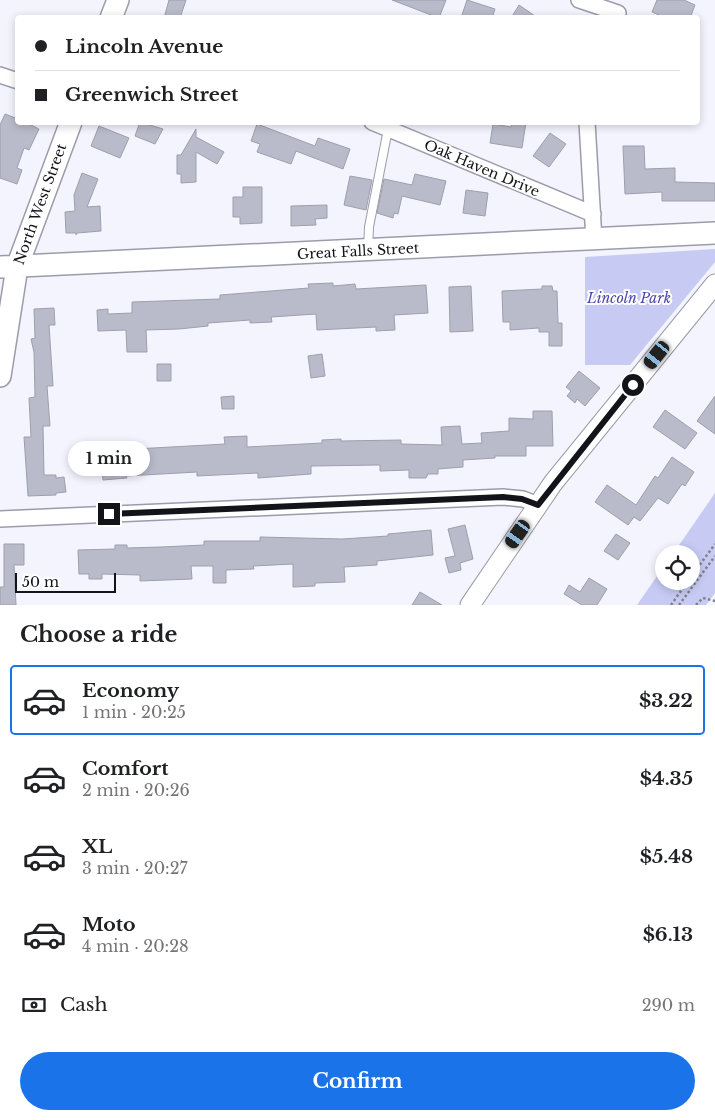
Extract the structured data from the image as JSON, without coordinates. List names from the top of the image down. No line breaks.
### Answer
{"streets":{"main road":["North West Street","Great Falls Street"],"street":["Oak Haven Drive"]},"crossings":[["North West Street","Great Falls Street"]],"parks":["Lincoln Park"],"scale_bar":"50 m","page":{"banner":["Lincoln Avenue","Greenwich Street"],"bubble":"1 min","scale":"50 m","heading":"Choose a ride","list":[{"name":"Economy","note":"1 min · 20:25","value":"$3.22"},{"name":"Comfort","note":"2 min · 20:26","value":"$4.35"},{"name":"XL","note":"3 min · 20:27","value":"$5.48"},{"name":"Moto","note":"4 min · 20:28","value":"$6.13"}],"pay":["Cash","290 m"],"buttons":"Confirm"}}
